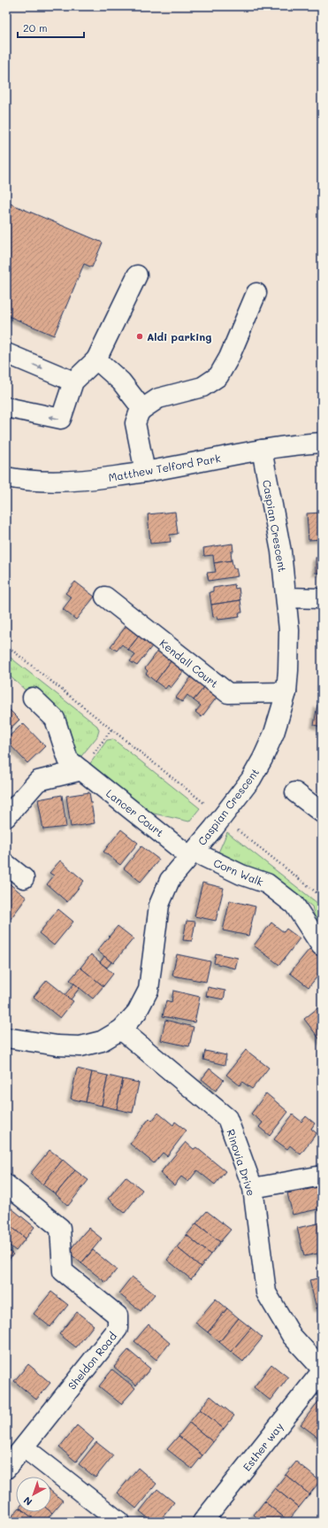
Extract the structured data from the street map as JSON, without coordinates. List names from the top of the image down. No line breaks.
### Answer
{"streets":{"street":["Matthew Telford Park","Caspian Crescent","Kendall Court","Lancer Court","Corn Walk","Rinovia Drive","Sheldon Road","Esther way"]},"crossings":[["Matthew Telford Park","Caspian Crescent"],["Caspian Crescent","Kendall Court"],["Caspian Crescent","Lancer Court"],["Caspian Crescent","Corn Walk"],["Caspian Crescent","Rinovia Drive"],["Lancer Court","Corn Walk"],["Rinovia Drive","Esther way"]],"places":["Aldi parking"],"scale_bar":"20 m","north":"bottom left"}
